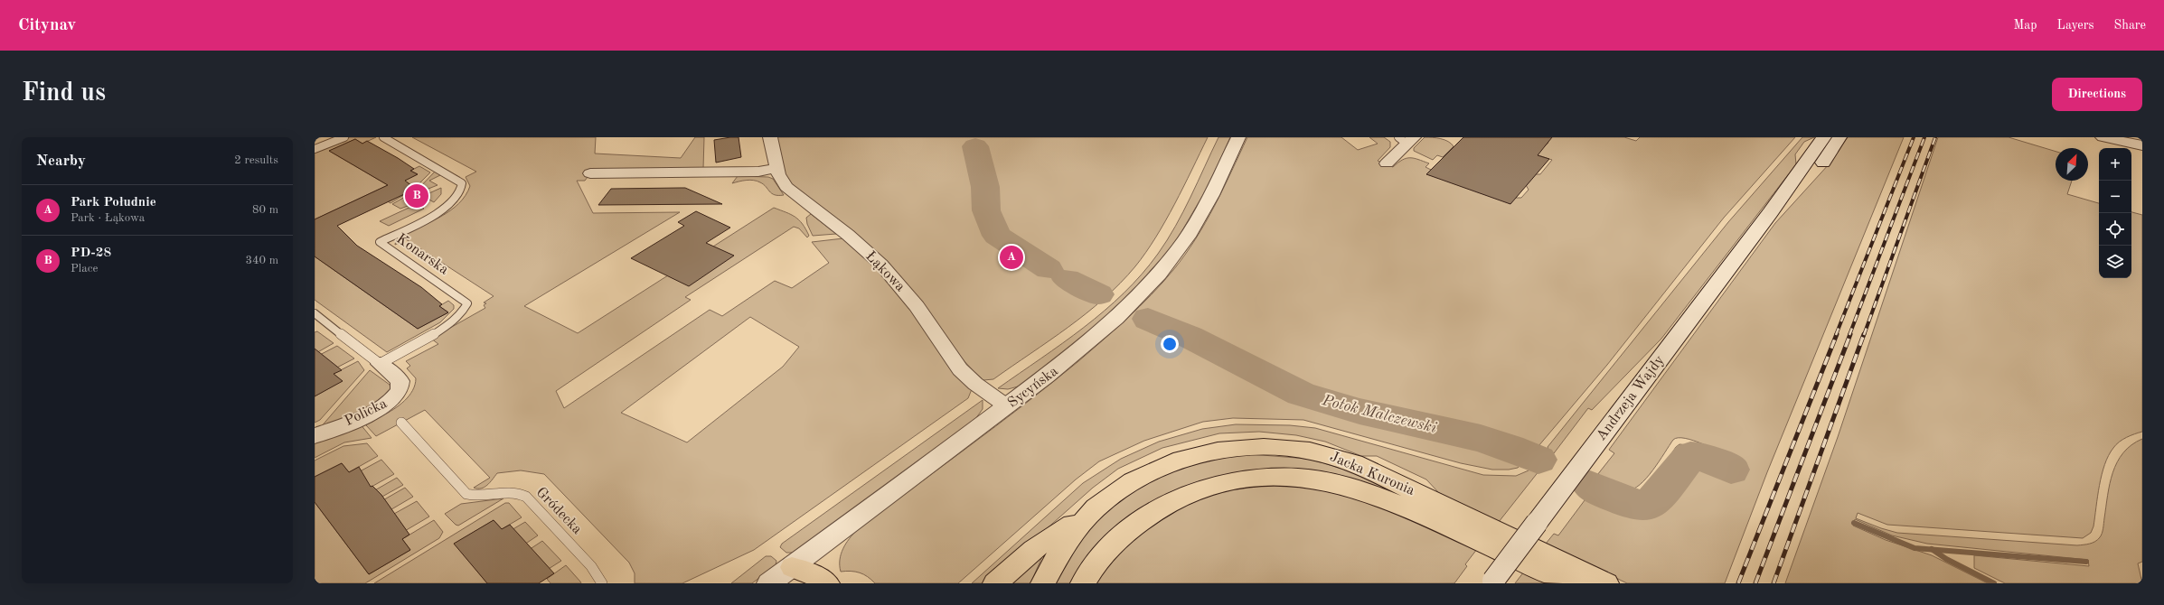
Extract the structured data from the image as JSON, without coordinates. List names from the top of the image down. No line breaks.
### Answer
{"streets":{"main road":["Sycyńska","Andrzeja Wajdy","Jacka Kuronia"],"street":["Łąkowa","Policka"],"lane":["Konarska","Gródecka"]},"crossings":[["Konarska","Policka"],["Łąkowa","Sycyńska"]],"water":["Potok Malczewski"],"north":"top right","page":{"header":"Citynav","nav":["Map","Layers","Share"],"buttons":"Directions","title":"Find us","heading":["Nearby","2 results"],"map_buttons":["+","−"],"pins":["B","A"],"list":[{"mark":"A","name":"Park Południe","note":"Park · Łąkowa","value":"80 m"},{"mark":"B","name":"PD-28","note":"Place","value":"340 m"}]}}
